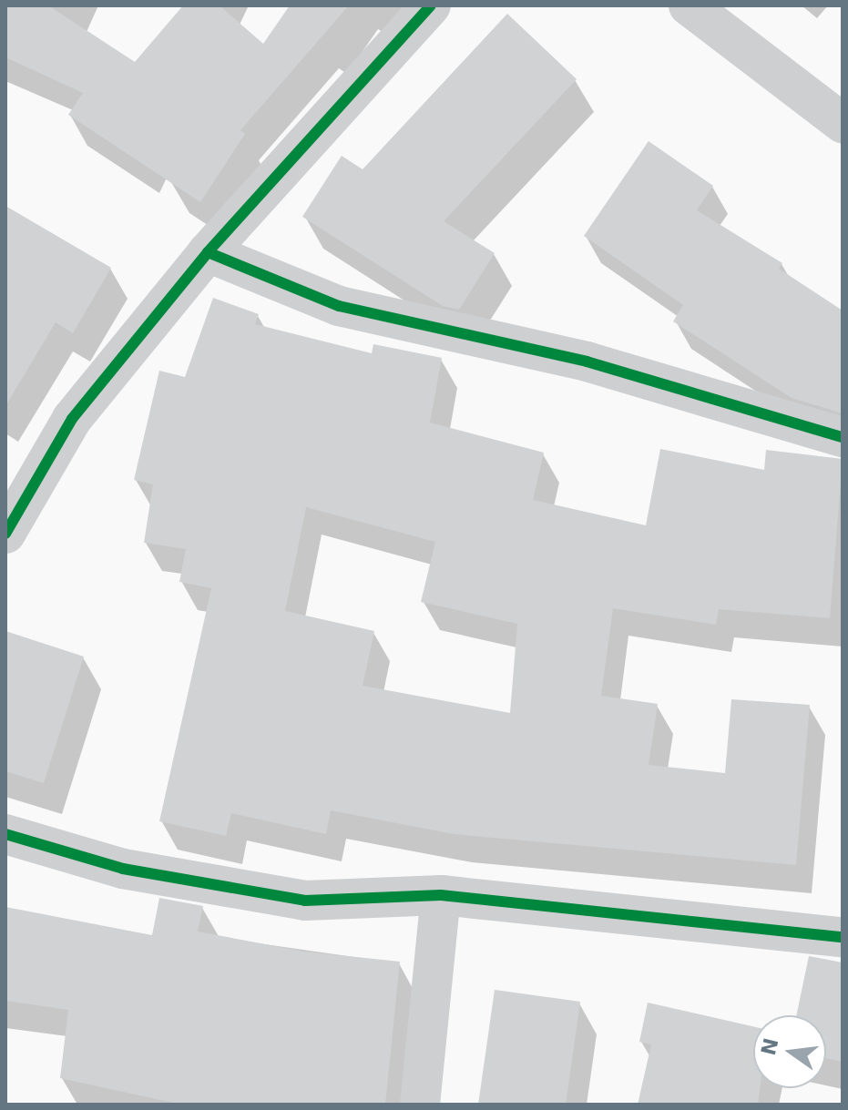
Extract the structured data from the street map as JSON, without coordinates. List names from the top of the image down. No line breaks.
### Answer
{"north":"left"}
